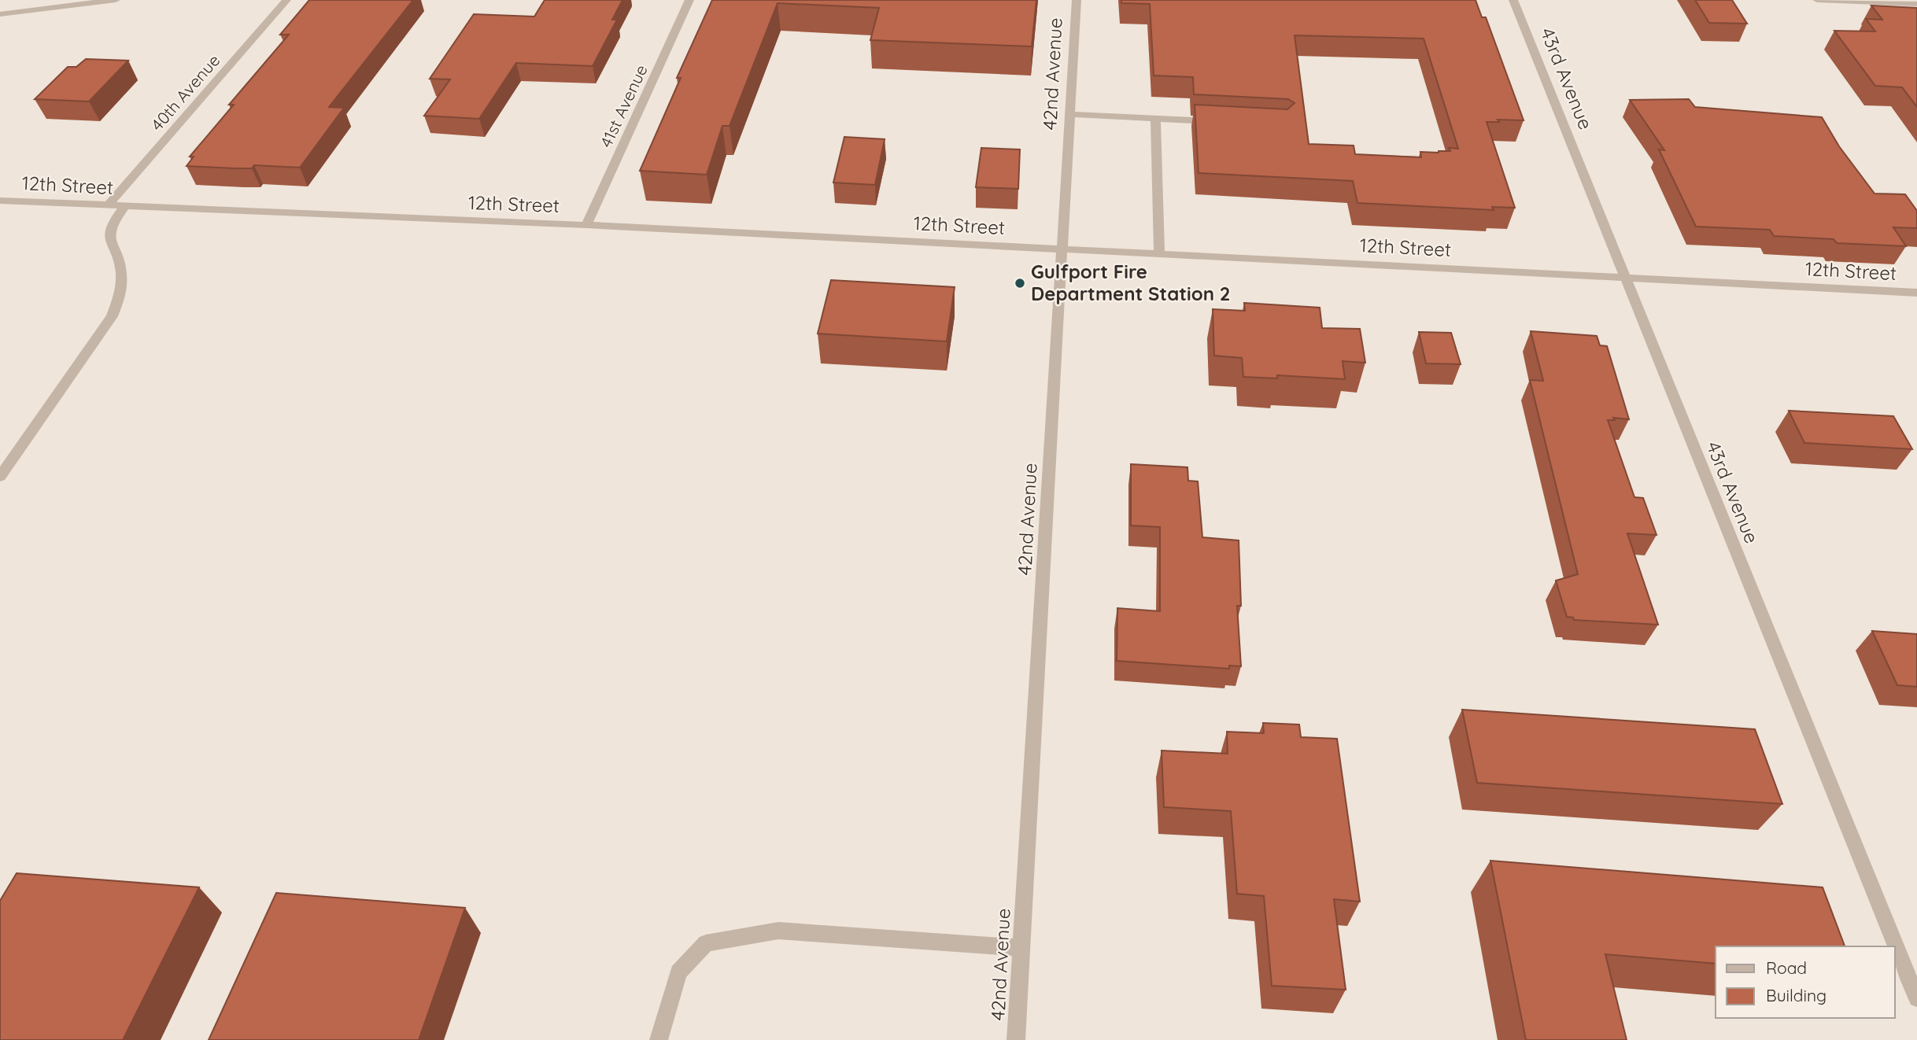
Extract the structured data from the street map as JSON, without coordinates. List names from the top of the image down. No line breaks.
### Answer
{"streets":{"street":["42nd Avenue","43rd Avenue","40th Avenue","41st Avenue","12th Street"]},"crossings":[["42nd Avenue","12th Street"],["43rd Avenue","12th Street"],["40th Avenue","12th Street"],["41st Avenue","12th Street"]],"places":["Gulfport Fire Department Station 2"],"legend":["Road","Building"]}
